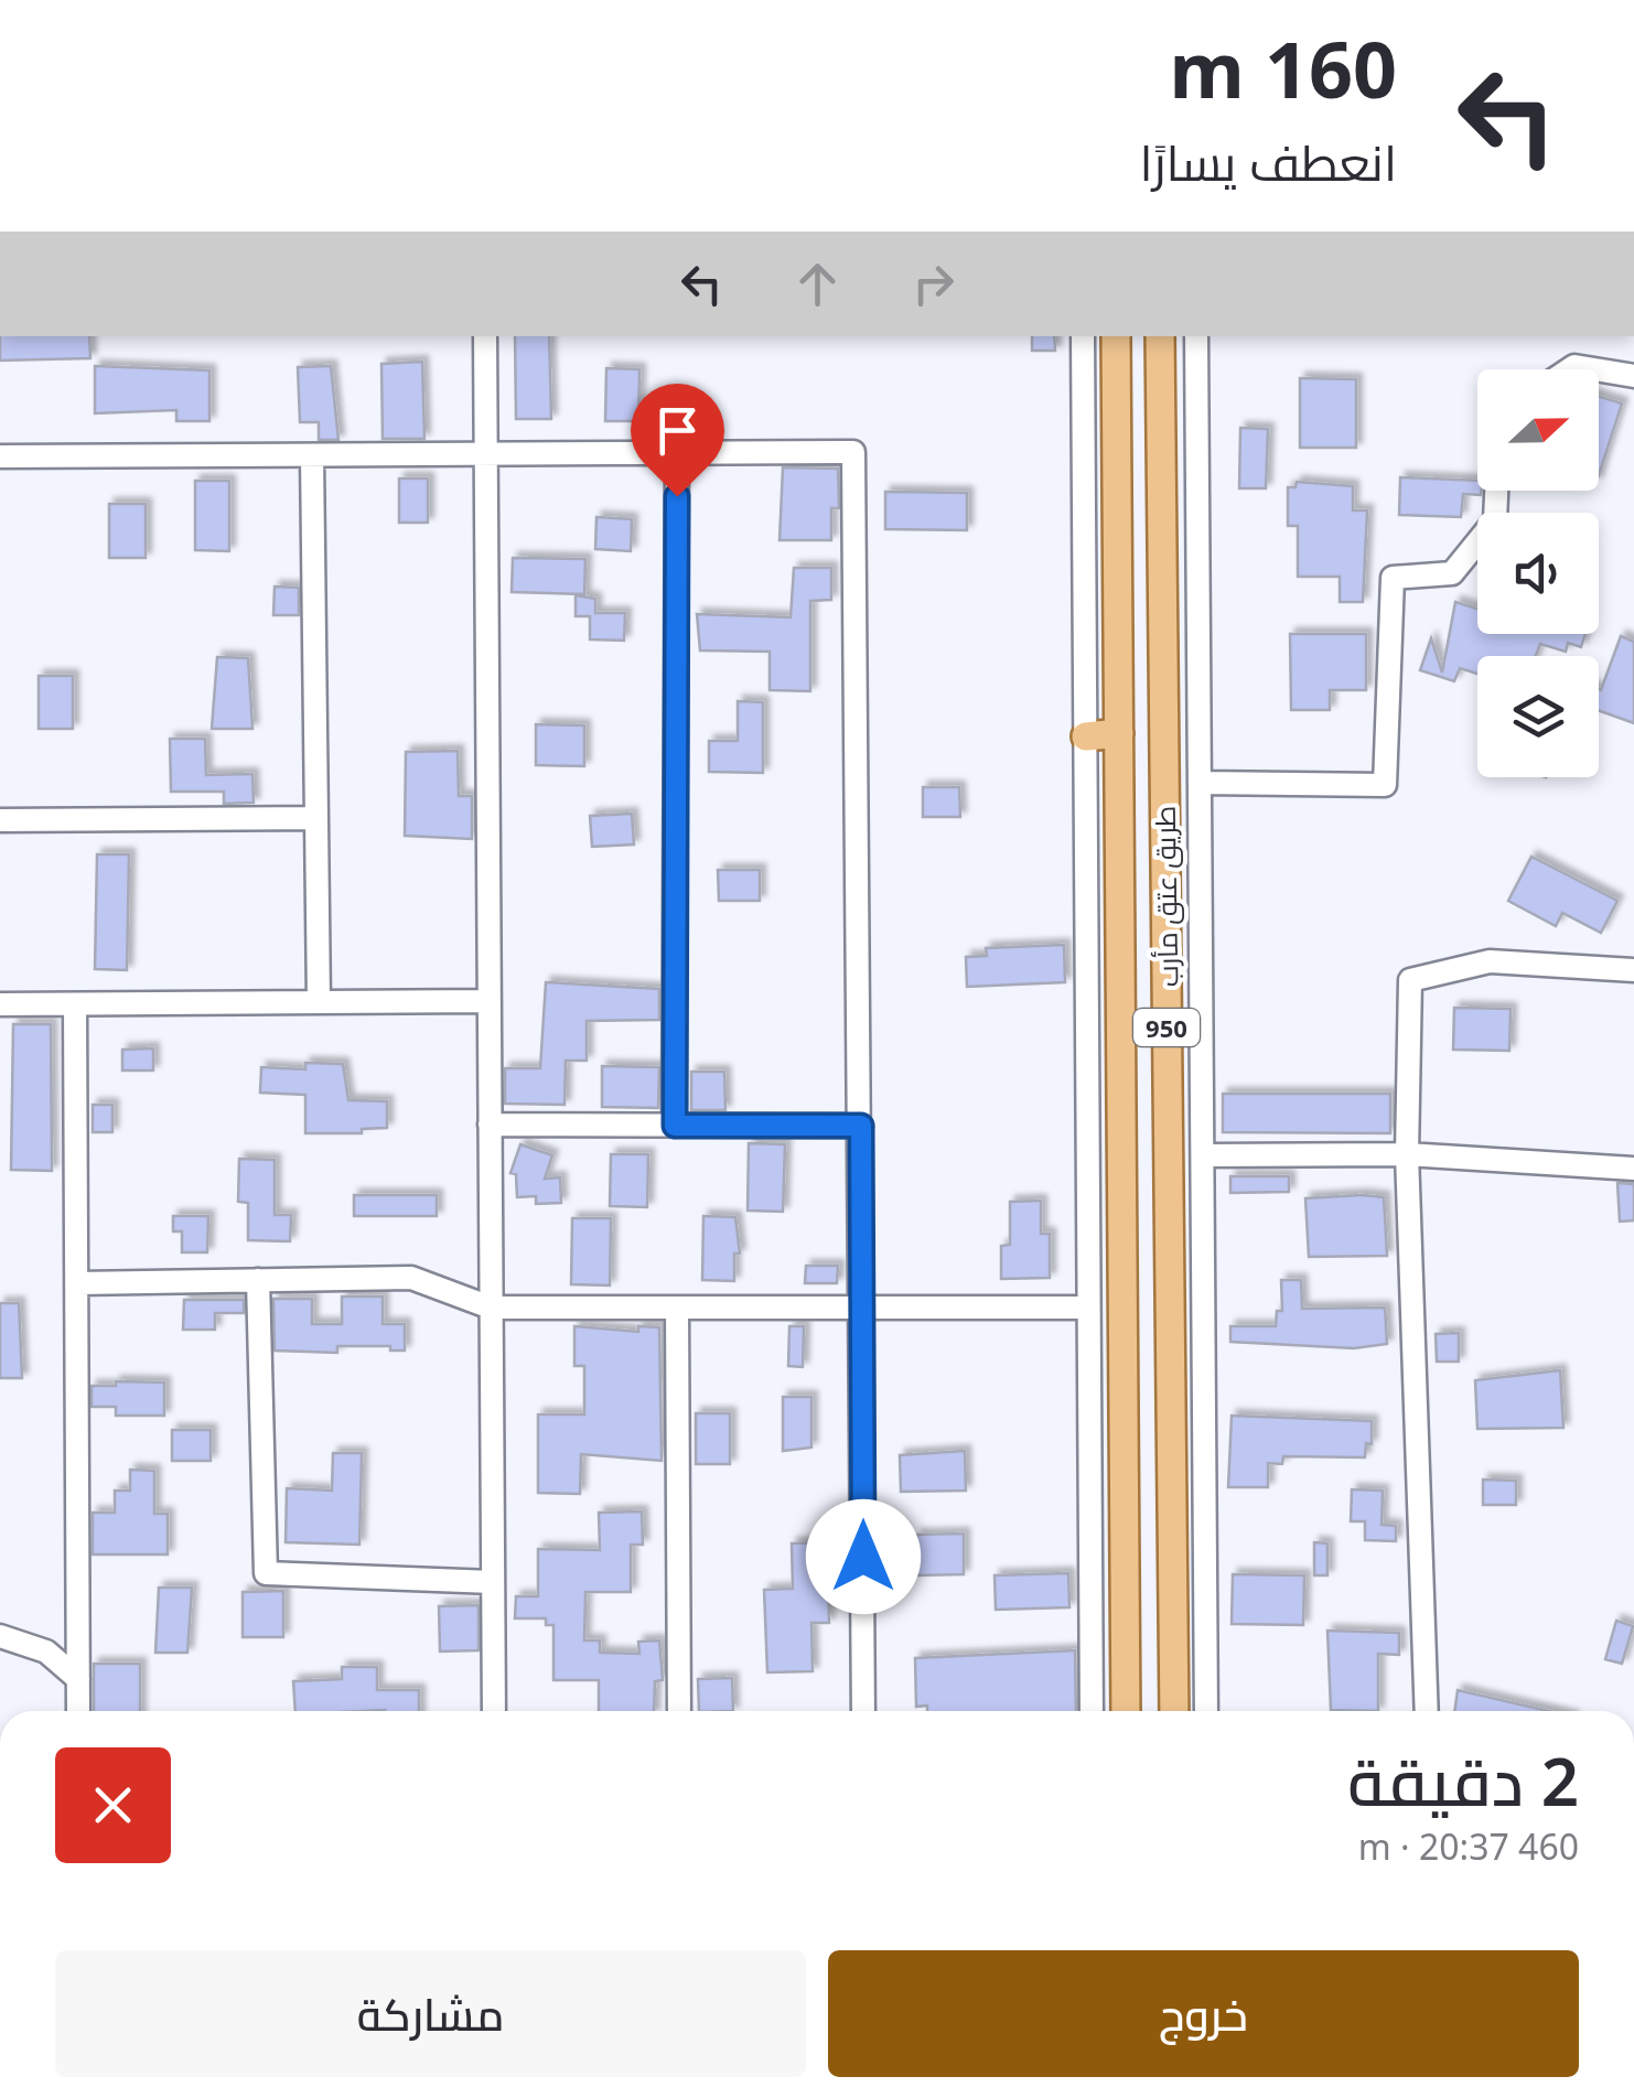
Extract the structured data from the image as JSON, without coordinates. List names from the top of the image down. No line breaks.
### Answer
{"streets":{"main road":["طريق عتق مأرب","950"]},"north":"right","page":{"turn":["160 m","انعطف يسارًا"],"heading":["2 دقيقة","460 m · 20:37"],"buttons":["خروج","مشاركة"]}}
